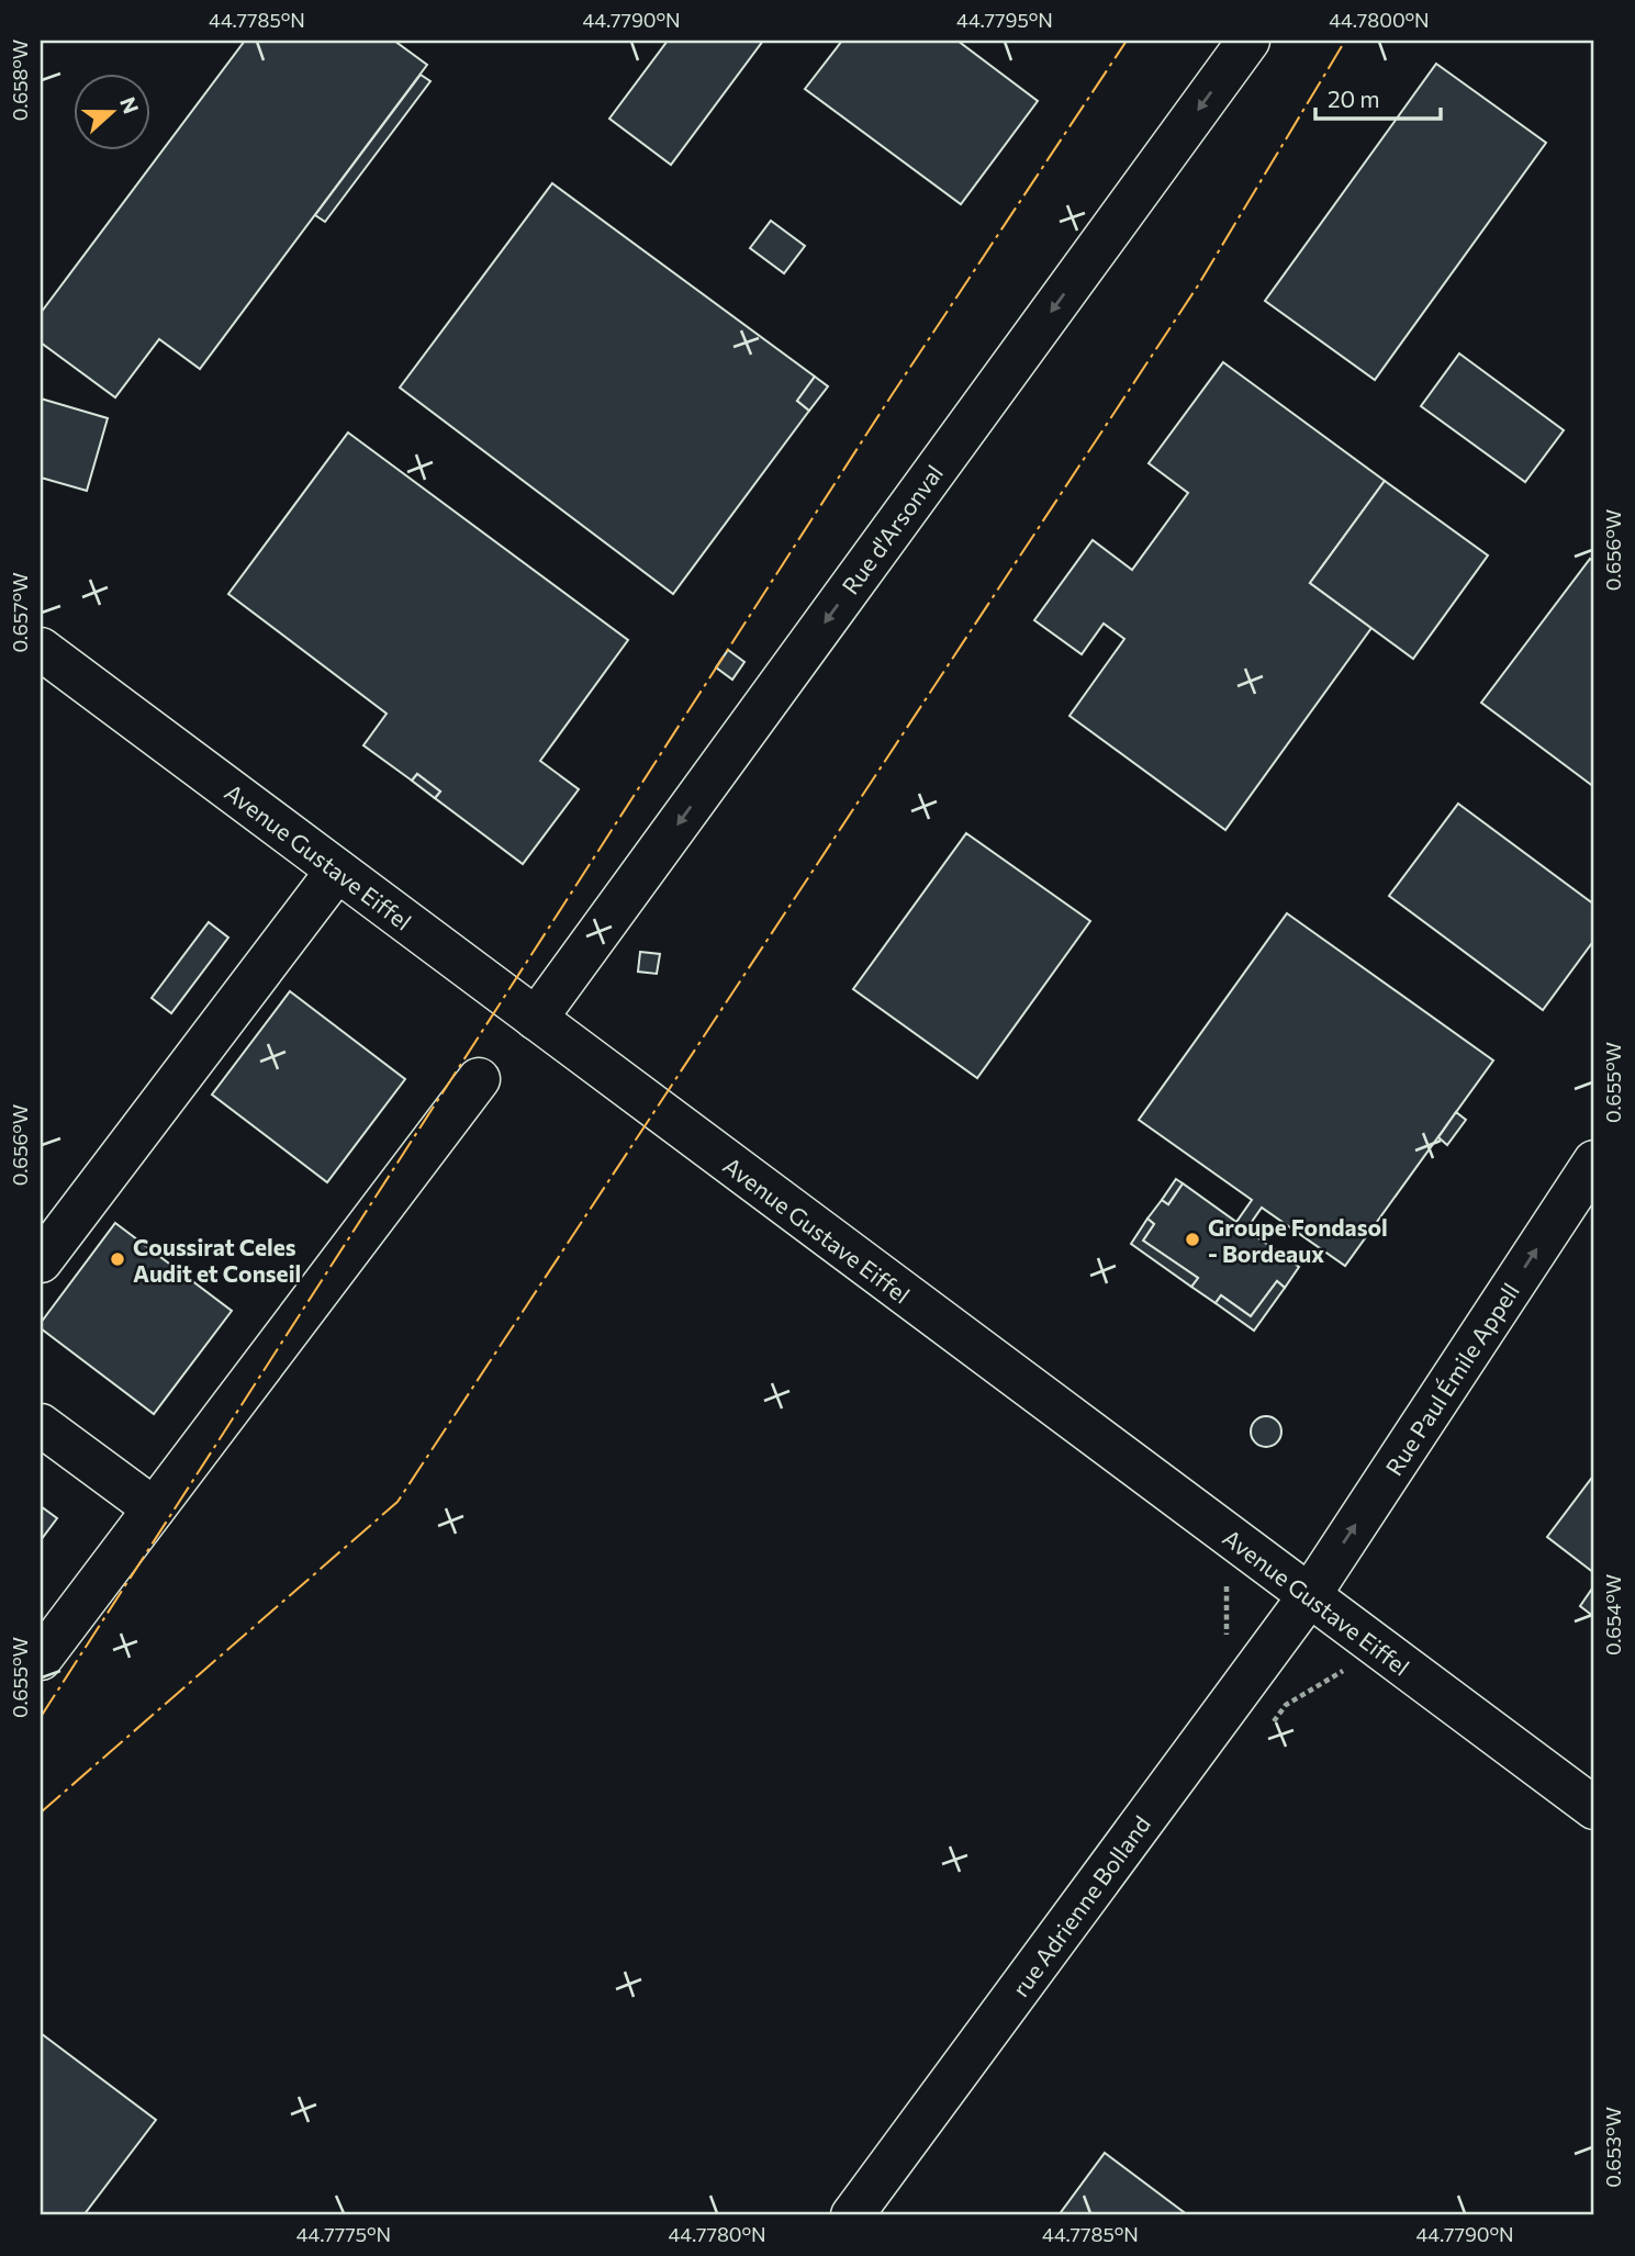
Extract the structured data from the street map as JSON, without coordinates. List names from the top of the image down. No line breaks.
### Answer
{"streets":{"street":["Rue d'Arsonval","Avenue Gustave Eiffel","Rue Paul Émile Appell","rue Adrienne Bolland"]},"crossings":[["Rue d'Arsonval","Avenue Gustave Eiffel"],["Avenue Gustave Eiffel","Rue Paul Émile Appell"],["Avenue Gustave Eiffel","rue Adrienne Bolland"],["Rue Paul Émile Appell","rue Adrienne Bolland"]],"one_way":["Rue d'Arsonval","Rue Paul Émile Appell"],"places":["Groupe Fondasol - Bordeaux","Coussirat Celes Audit et Conseil"],"scale_bar":"20 m","north":"right","coordinates":["44.7785°N","44.7790°N","44.7795°N","44.7800°N","0.658°W","0.656°W","0.657°W","0.655°W","0.654°W","0.653°W","44.7775°N","44.7780°N"]}
